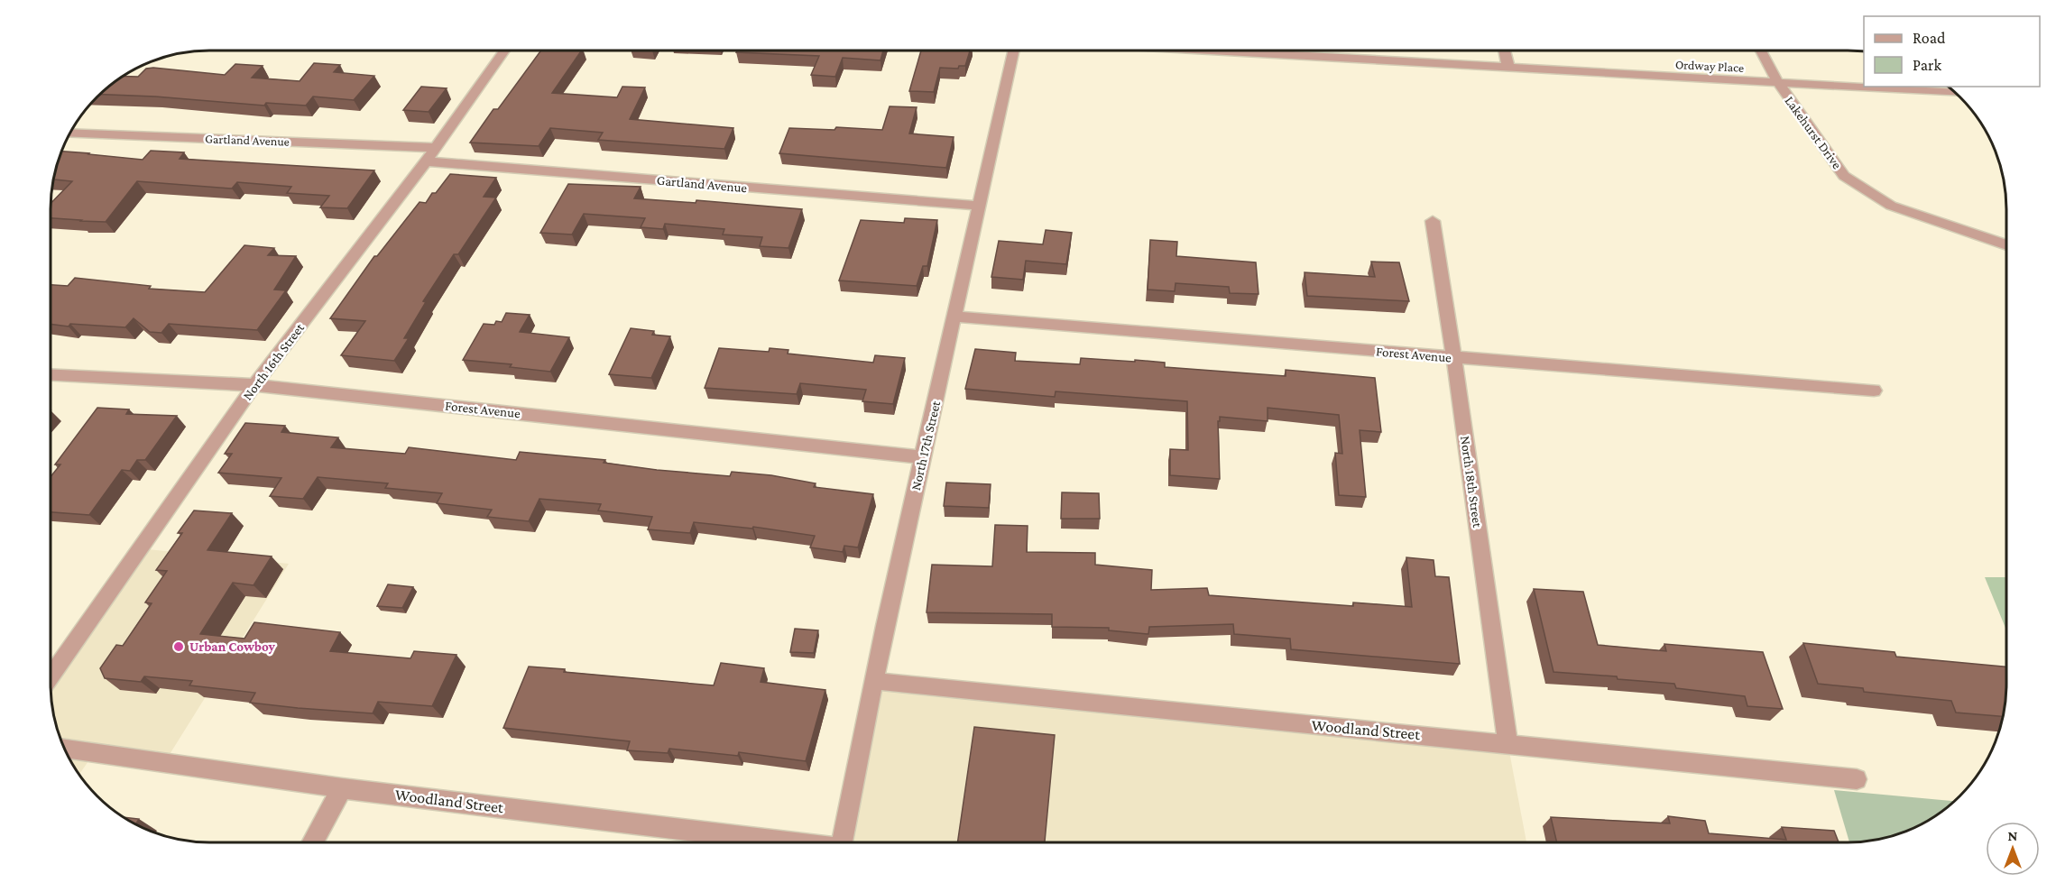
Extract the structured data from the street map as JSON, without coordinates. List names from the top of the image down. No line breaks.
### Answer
{"streets":{"street":["Ordway Place","Lakehurst Drive","Gartland Avenue","Forest Avenue","North 16th Street","North 17th Street","North 18th Street","Woodland Street"]},"crossings":[["Ordway Place","Lakehurst Drive"],["Gartland Avenue","North 16th Street"],["Gartland Avenue","North 17th Street"],["Forest Avenue","North 16th Street"],["Forest Avenue","North 17th Street"],["Forest Avenue","North 18th Street"],["North 17th Street","Woodland Street"],["North 18th Street","Woodland Street"]],"places":["Urban Cowboy"],"legend":["Road","Park"],"north":"top"}
